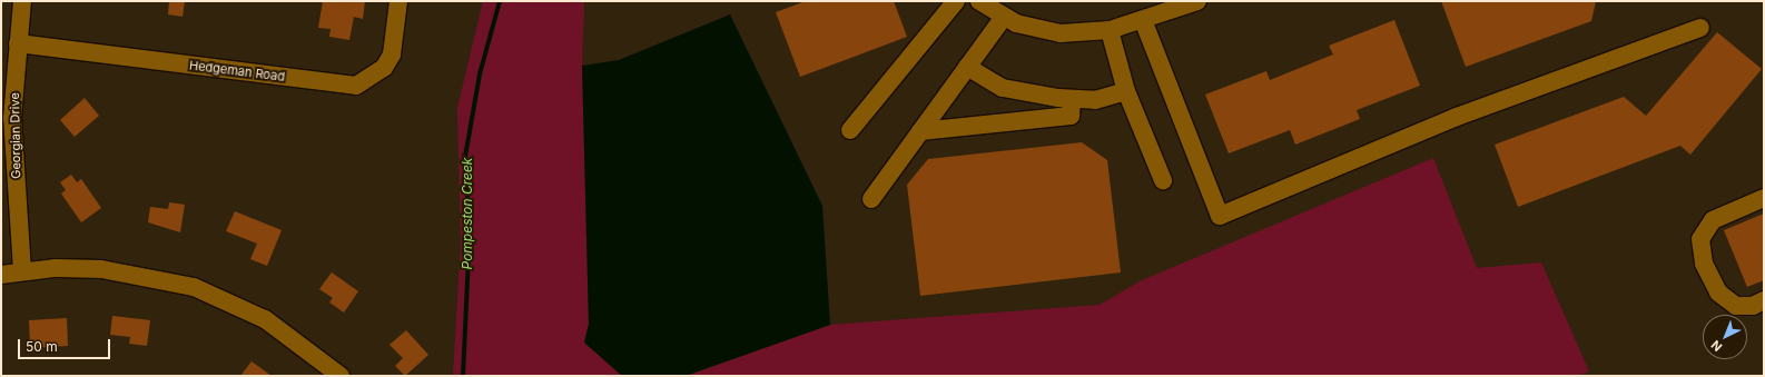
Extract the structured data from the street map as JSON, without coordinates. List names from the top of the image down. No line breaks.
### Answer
{"streets":{"street":["Hedgeman Road","Georgian Drive"]},"crossings":[["Hedgeman Road","Georgian Drive"]],"water":["Pompeston Creek"],"scale_bar":"50 m","north":"bottom left"}
